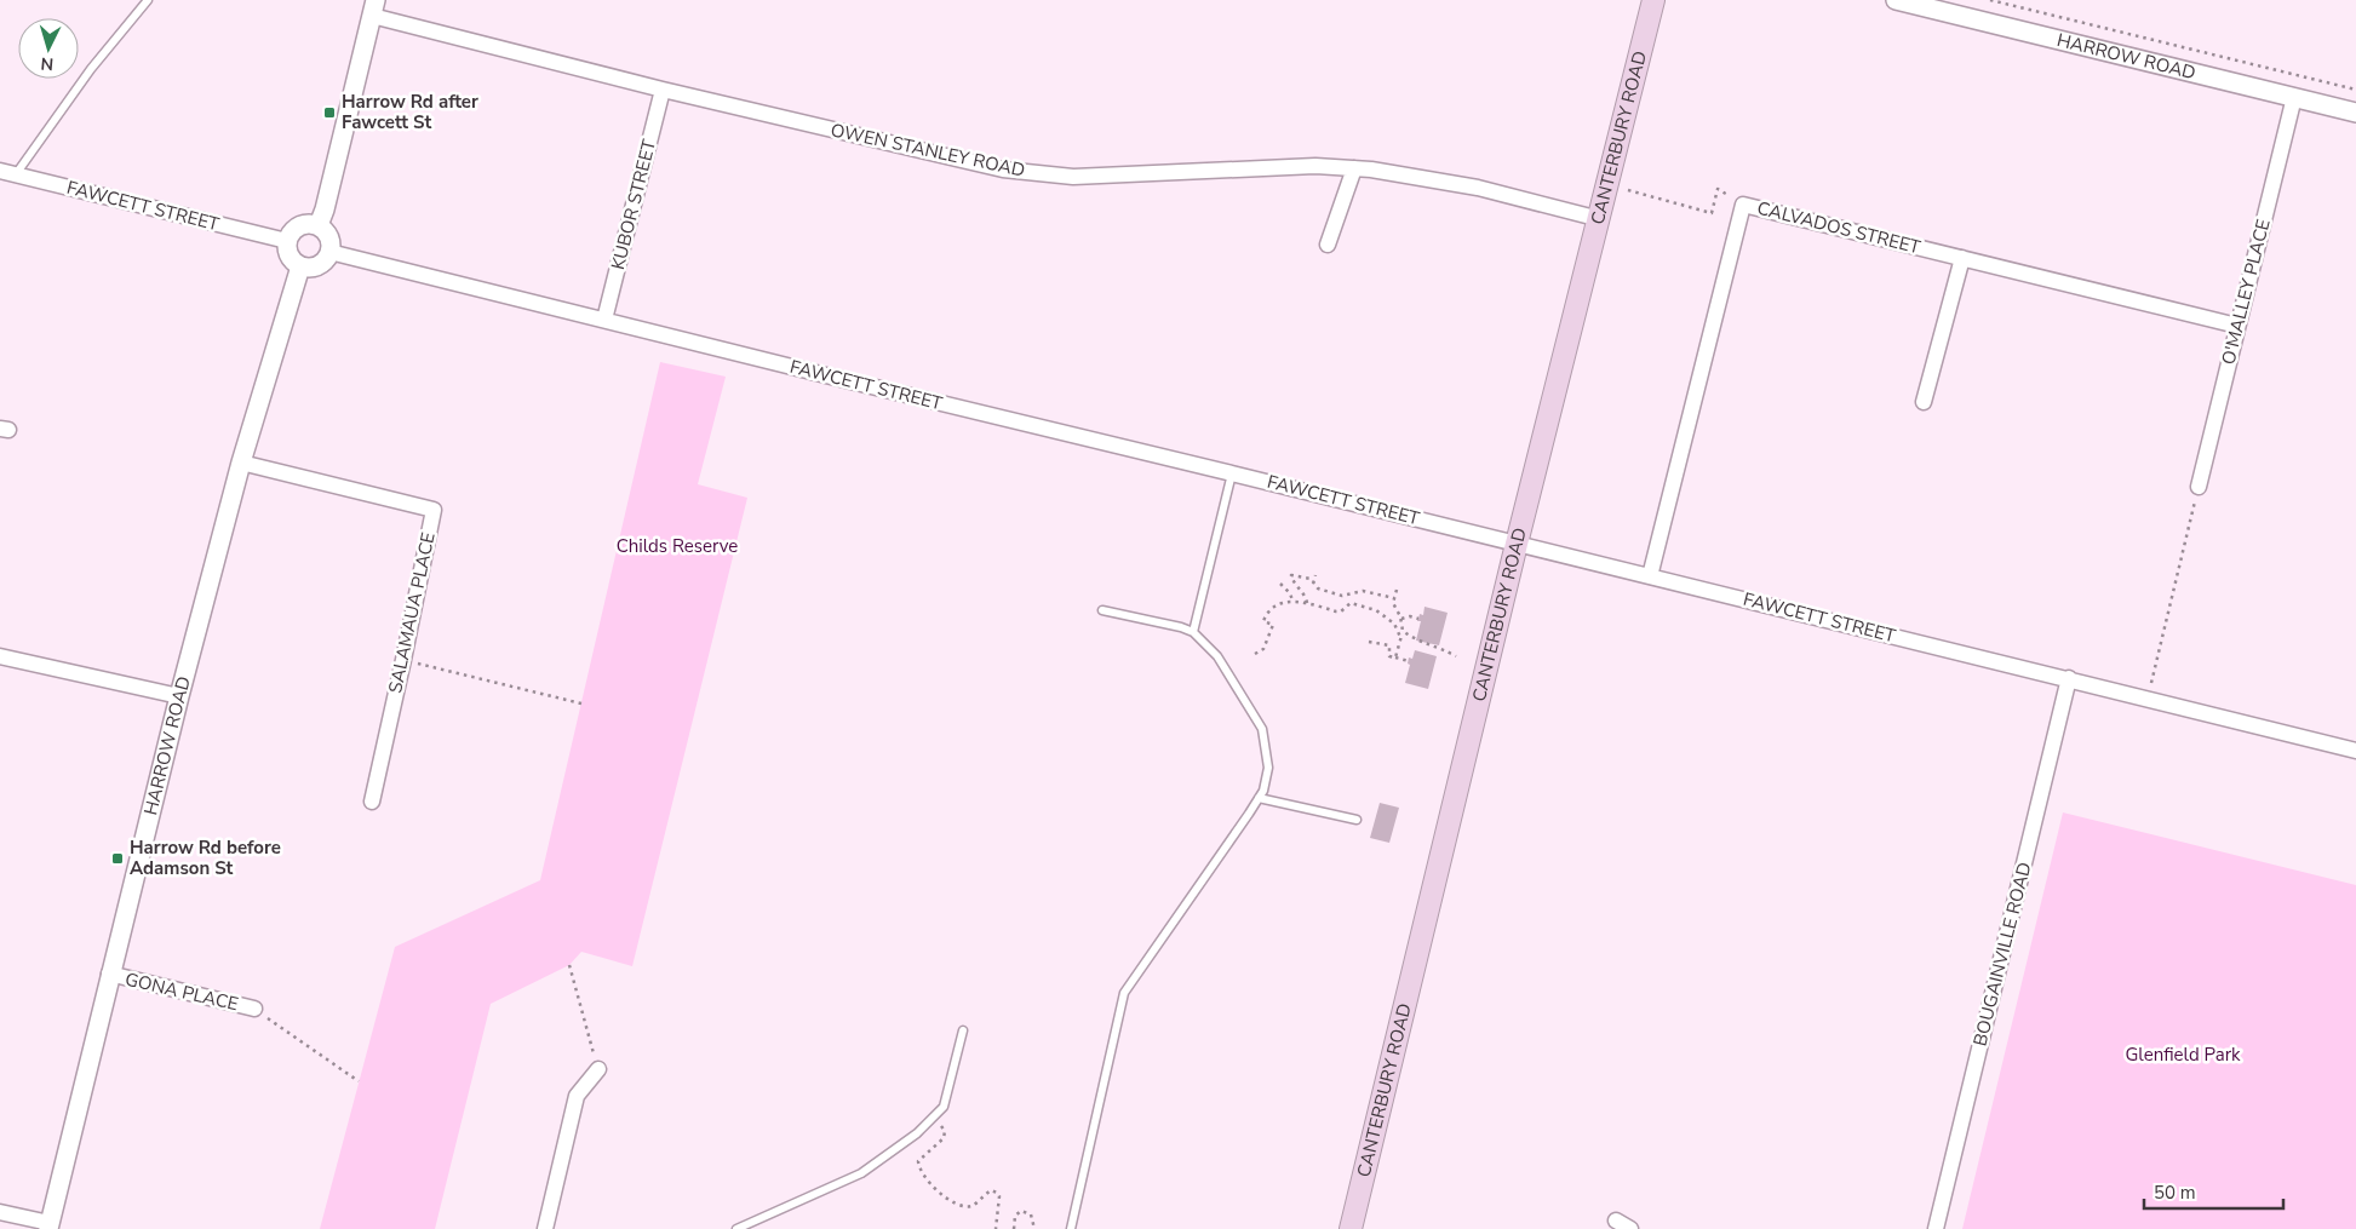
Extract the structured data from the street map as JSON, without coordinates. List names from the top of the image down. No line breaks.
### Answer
{"streets":{"main road":["CANTERBURY ROAD"],"street":["HARROW ROAD","OWEN STANLEY ROAD","KUBOR STREET","FAWCETT STREET","CALVADOS STREET","O'MALLEY PLACE","SALAMAUA PLACE","BOUGAINVILLE ROAD","GONA PLACE"]},"crossings":[["HARROW ROAD","FAWCETT STREET"],["HARROW ROAD","O'MALLEY PLACE"],["HARROW ROAD","SALAMAUA PLACE"],["HARROW ROAD","GONA PLACE"],["CANTERBURY ROAD","OWEN STANLEY ROAD"],["CANTERBURY ROAD","FAWCETT STREET"],["OWEN STANLEY ROAD","KUBOR STREET"],["KUBOR STREET","FAWCETT STREET"],["FAWCETT STREET","CALVADOS STREET"],["FAWCETT STREET","BOUGAINVILLE ROAD"],["CALVADOS STREET","O'MALLEY PLACE"]],"parks":["Childs Reserve","Glenfield Park"],"places":{"transit":["Harrow Rd after Fawcett St","Harrow Rd before Adamson St"]},"scale_bar":"50 m","north":"bottom"}
